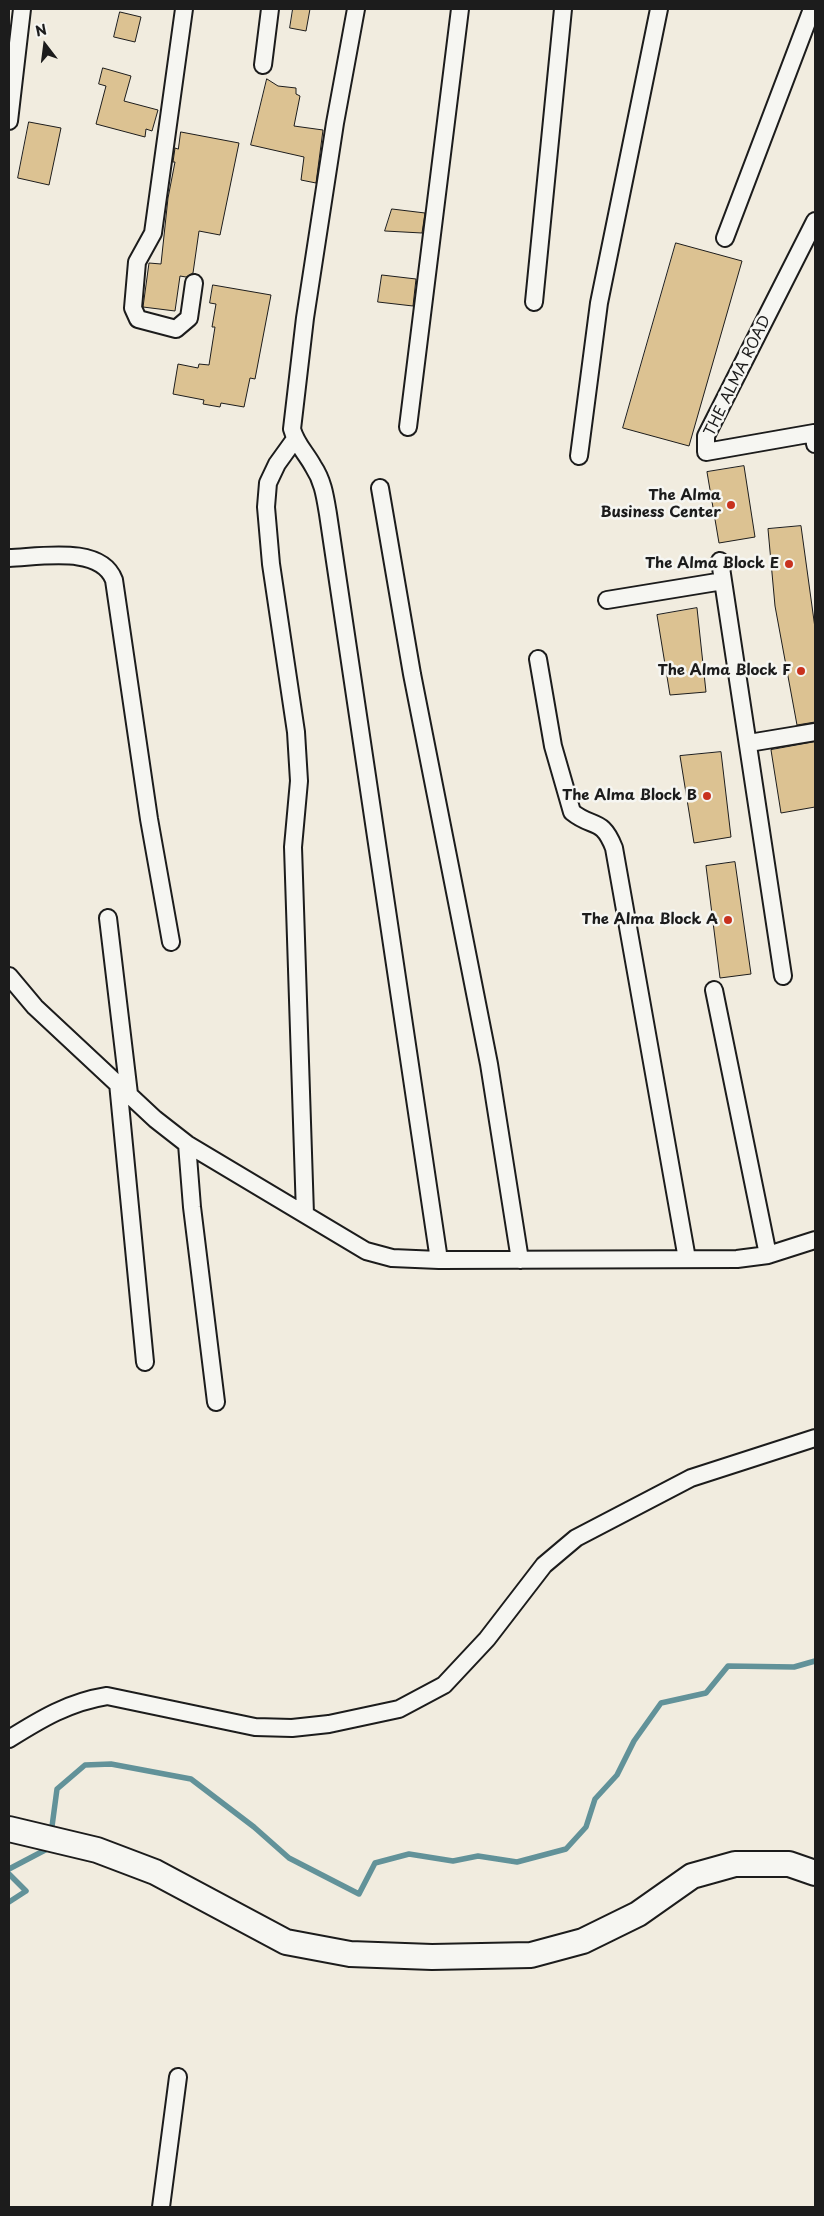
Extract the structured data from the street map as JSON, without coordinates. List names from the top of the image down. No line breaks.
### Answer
{"streets":{"street":["THE ALMA ROAD"]},"places":["The Alma Business Center","The Alma Block E","The Alma Block F","The Alma Block B","The Alma Block A"],"north":"top"}
